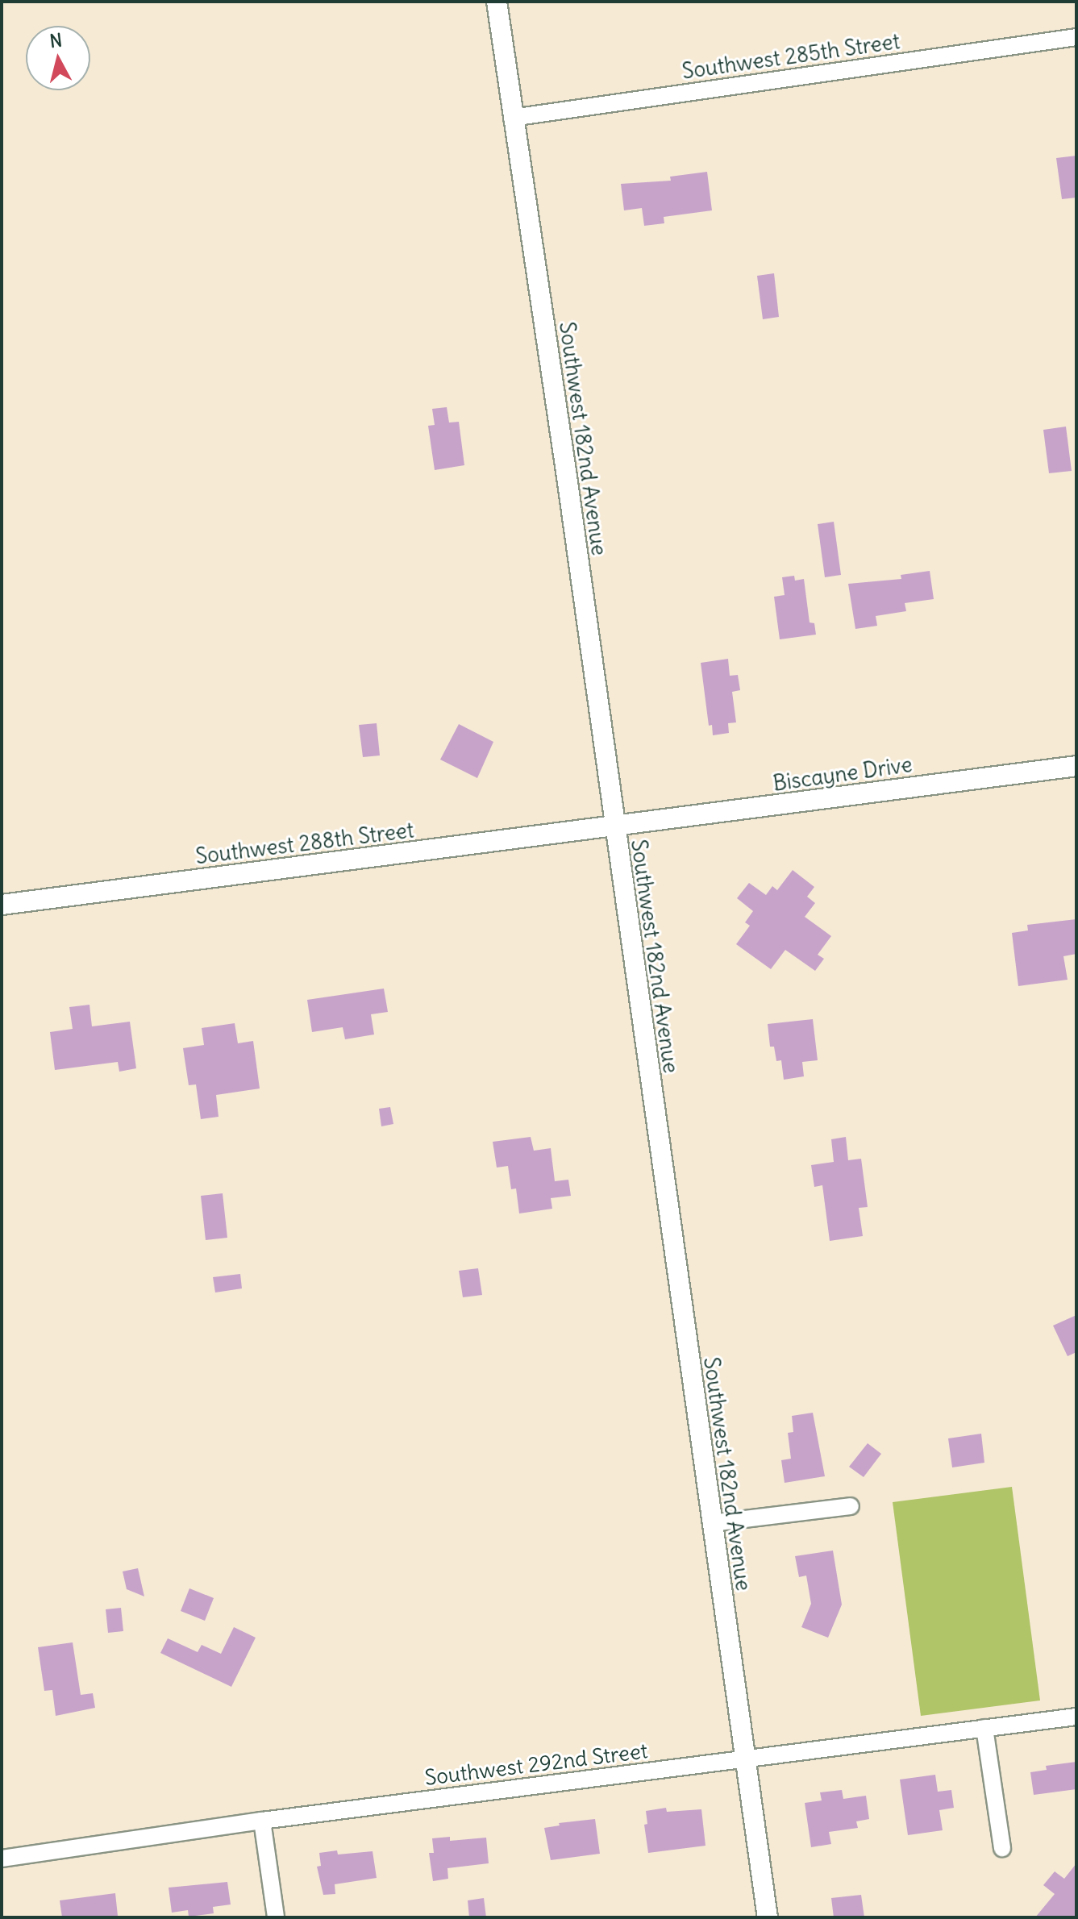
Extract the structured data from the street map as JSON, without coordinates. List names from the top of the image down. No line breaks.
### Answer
{"streets":{"street":["Southwest 285th Street","Southwest 182nd Avenue","Biscayne Drive","Southwest 288th Street","Southwest 292nd Street"]},"crossings":[["Southwest 285th Street","Southwest 182nd Avenue"],["Southwest 182nd Avenue","Biscayne Drive"],["Southwest 182nd Avenue","Southwest 288th Street"],["Southwest 182nd Avenue","Southwest 292nd Street"],["Biscayne Drive","Southwest 288th Street"]],"north":"top"}
